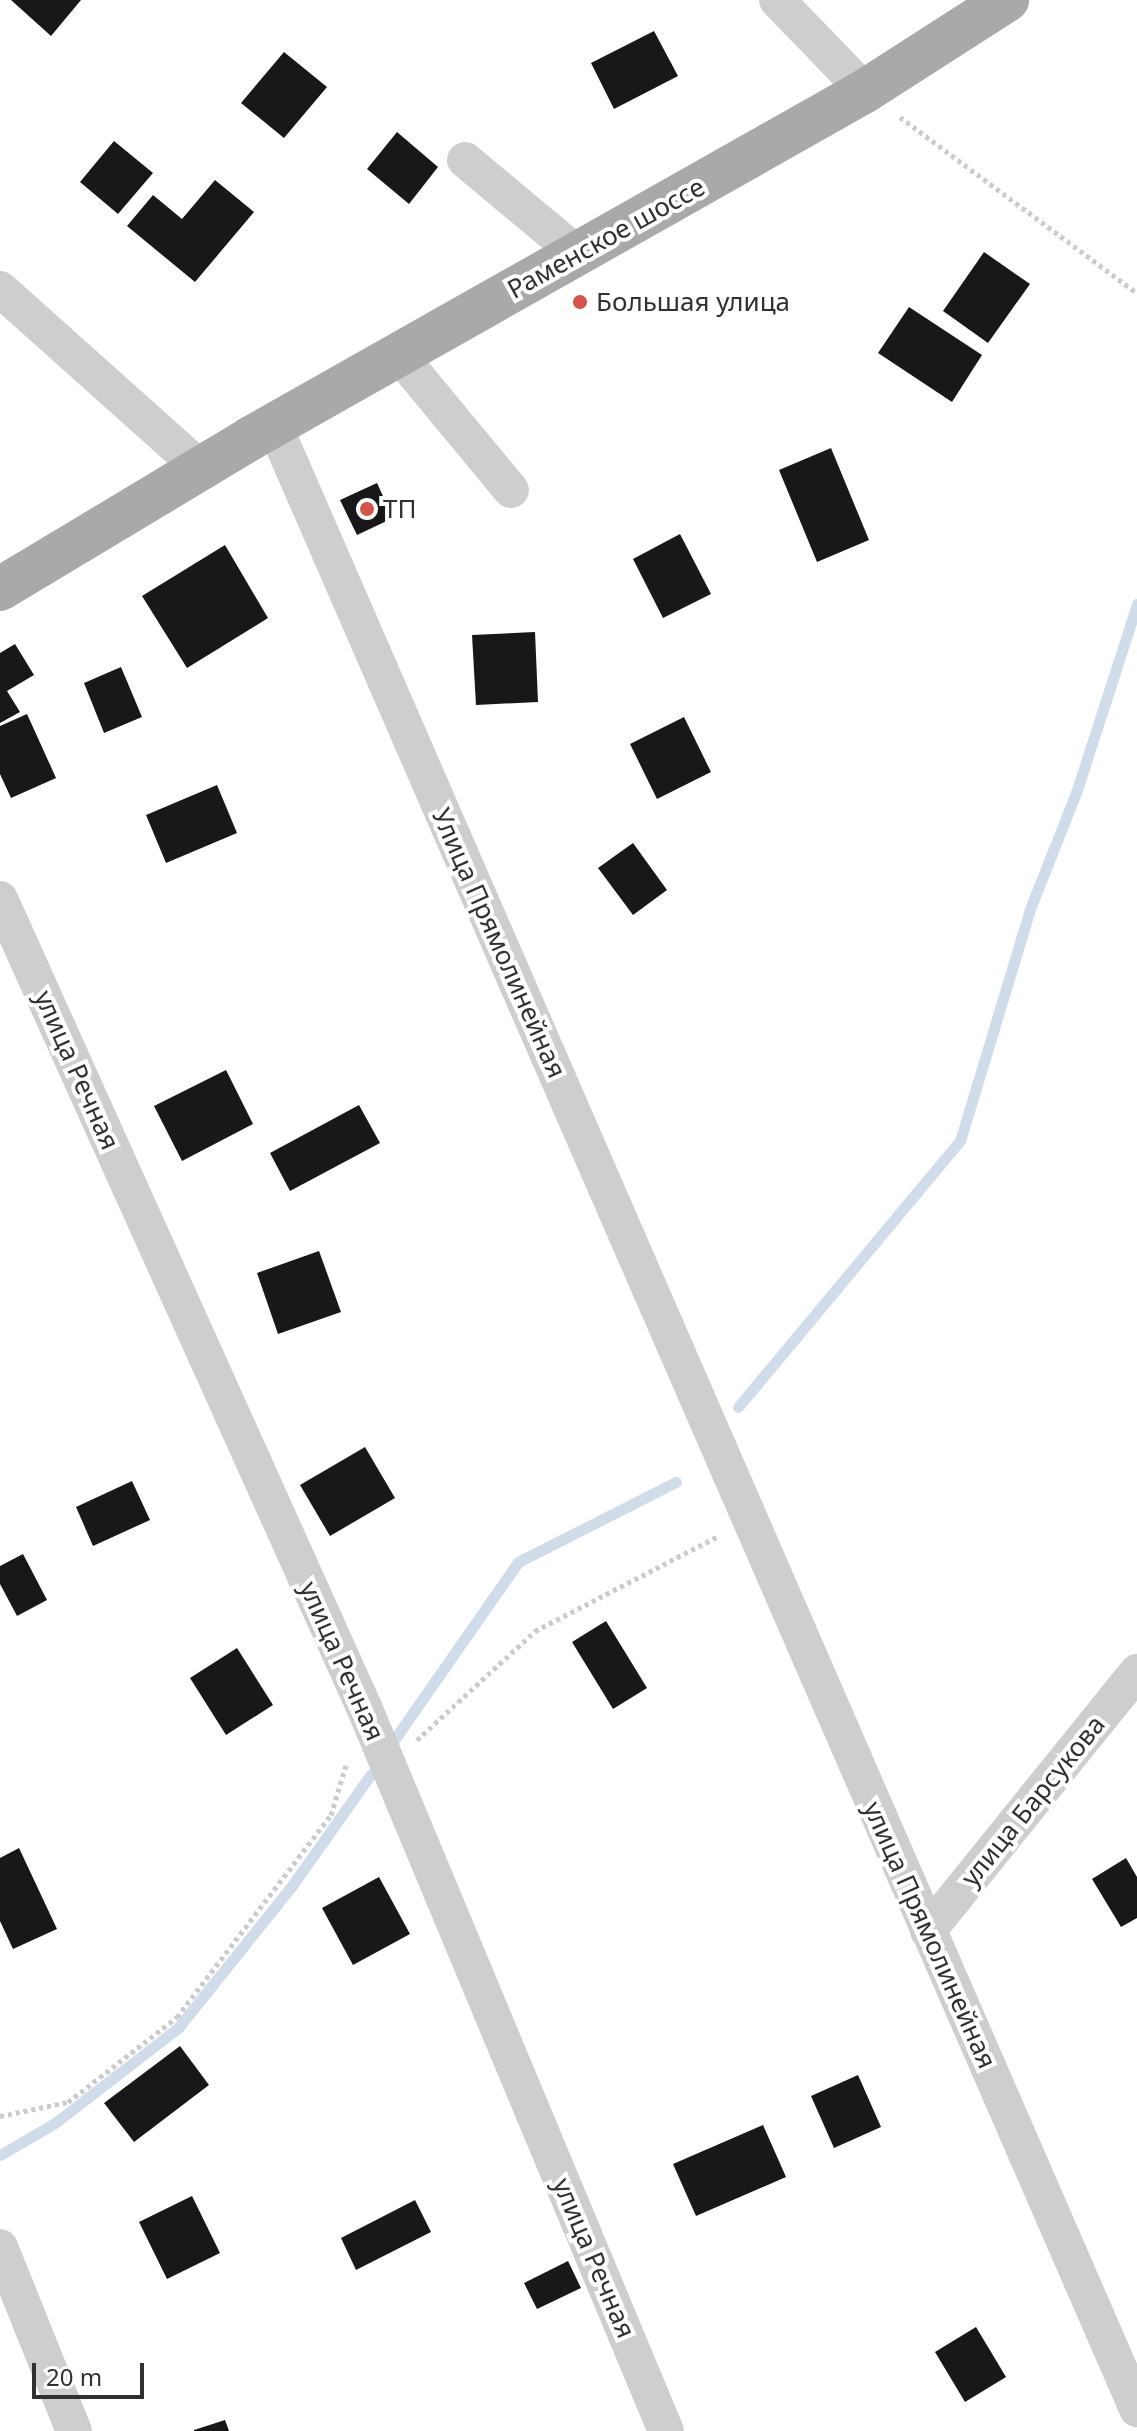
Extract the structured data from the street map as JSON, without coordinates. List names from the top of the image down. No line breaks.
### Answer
{"streets":{"main road":["Раменское шоссе"],"street":["Улица Прямолинейная","улица Речная","улица Барсукова","улица Прямолинейная"]},"crossings":[["Раменское шоссе","Улица Прямолинейная"],["Улица Прямолинейная","улица Прямолинейная"],["улица Барсукова","улица Прямолинейная"]],"places":["Большая улица","ТП"],"scale_bar":"20 m"}
